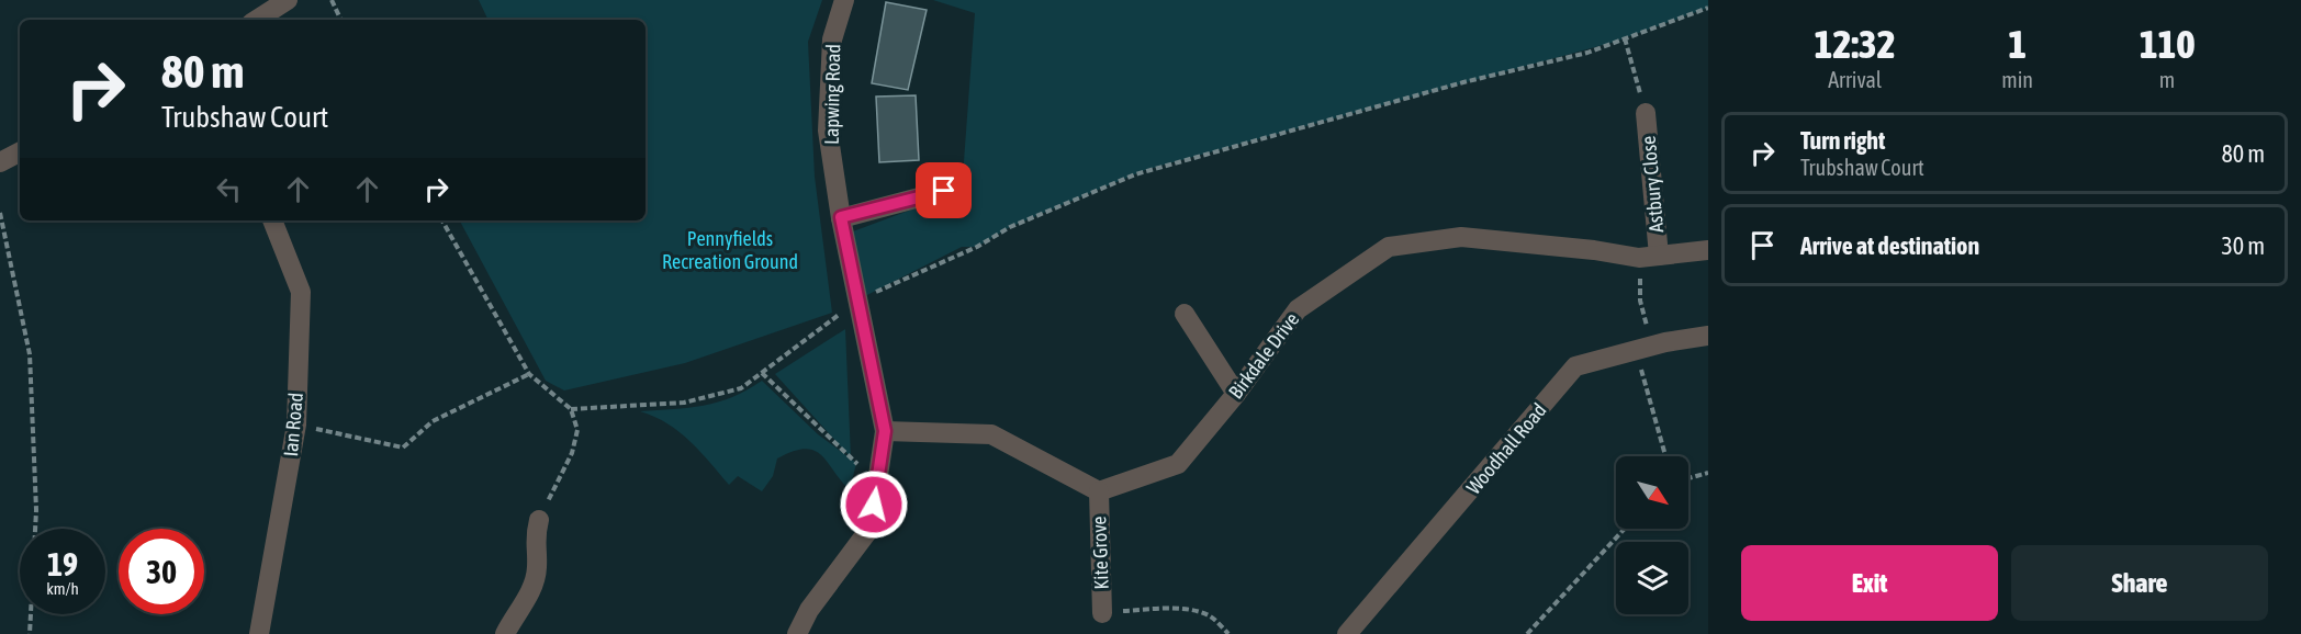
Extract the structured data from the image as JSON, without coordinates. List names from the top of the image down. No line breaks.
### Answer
{"streets":{"street":["Lapwing Road","Astbury Close","Birkdale Drive","Ian Road","Woodhall Road","Kite Grove"]},"crossings":[["Astbury Close","Birkdale Drive"],["Birkdale Drive","Kite Grove"]],"parks":["Pennyfields Recreation Ground"],"north":"bottom right","page":{"eta":["12:32","Arrival","1","min","110","m"],"turn":["80 m","Trubshaw Court"],"list":[{"name":"Turn right","note":"Trubshaw Court","value":"80 m"},{"name":"Arrive at destination","value":"30 m"}],"speed":"19 km/h","limit":"30","buttons":["Exit","Share"]}}
